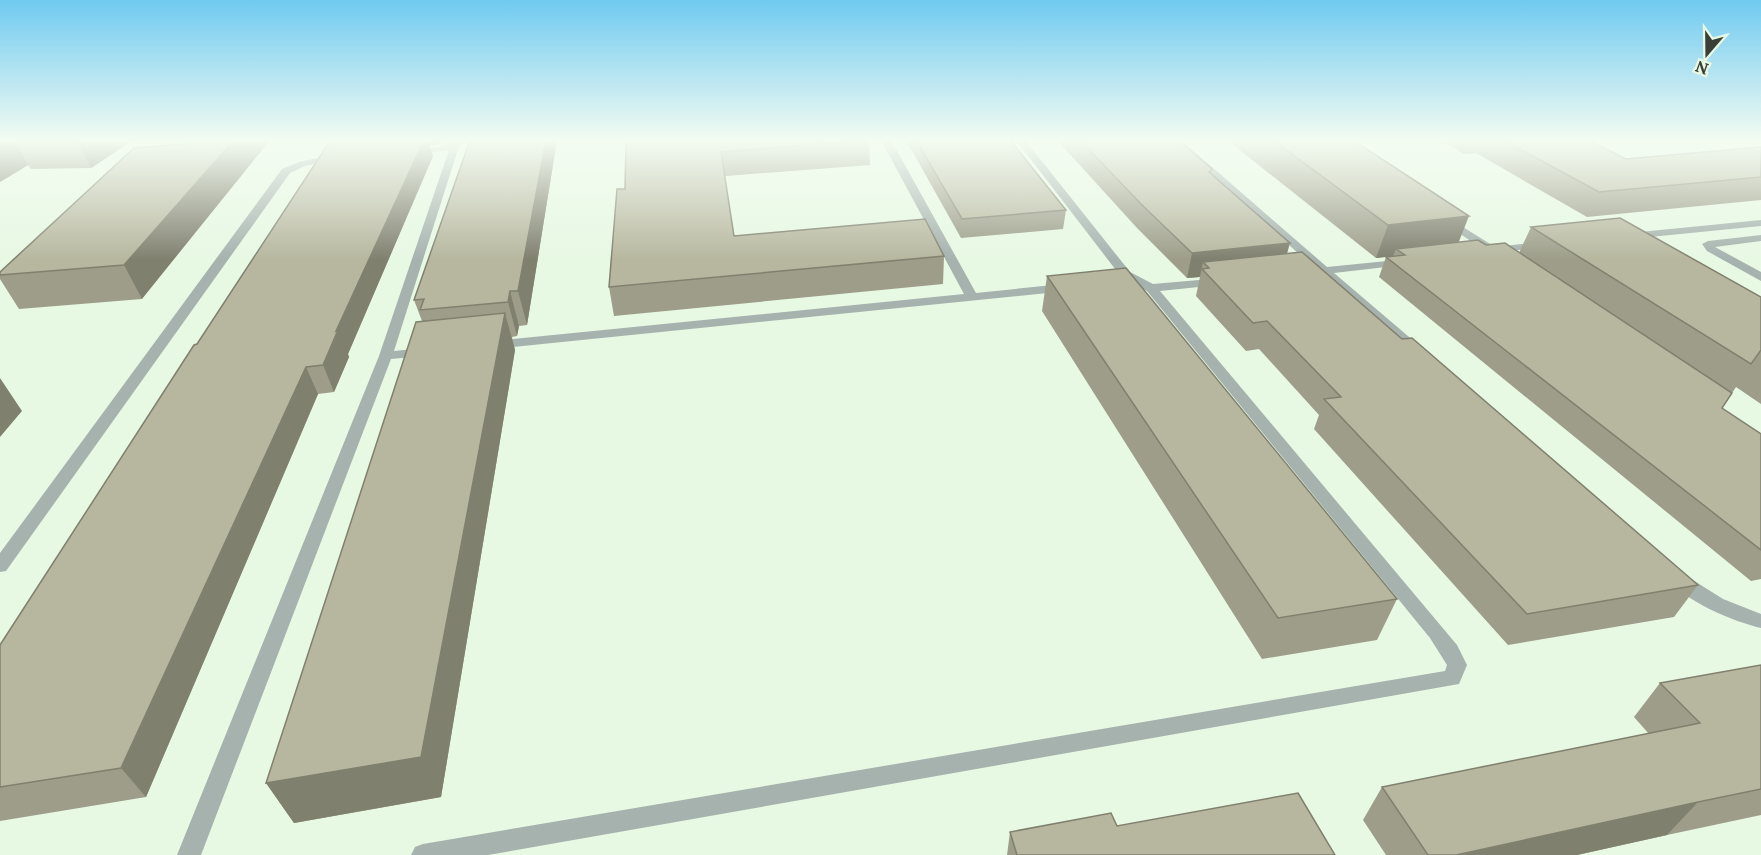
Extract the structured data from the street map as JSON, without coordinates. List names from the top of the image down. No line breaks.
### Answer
{"north":"bottom"}
